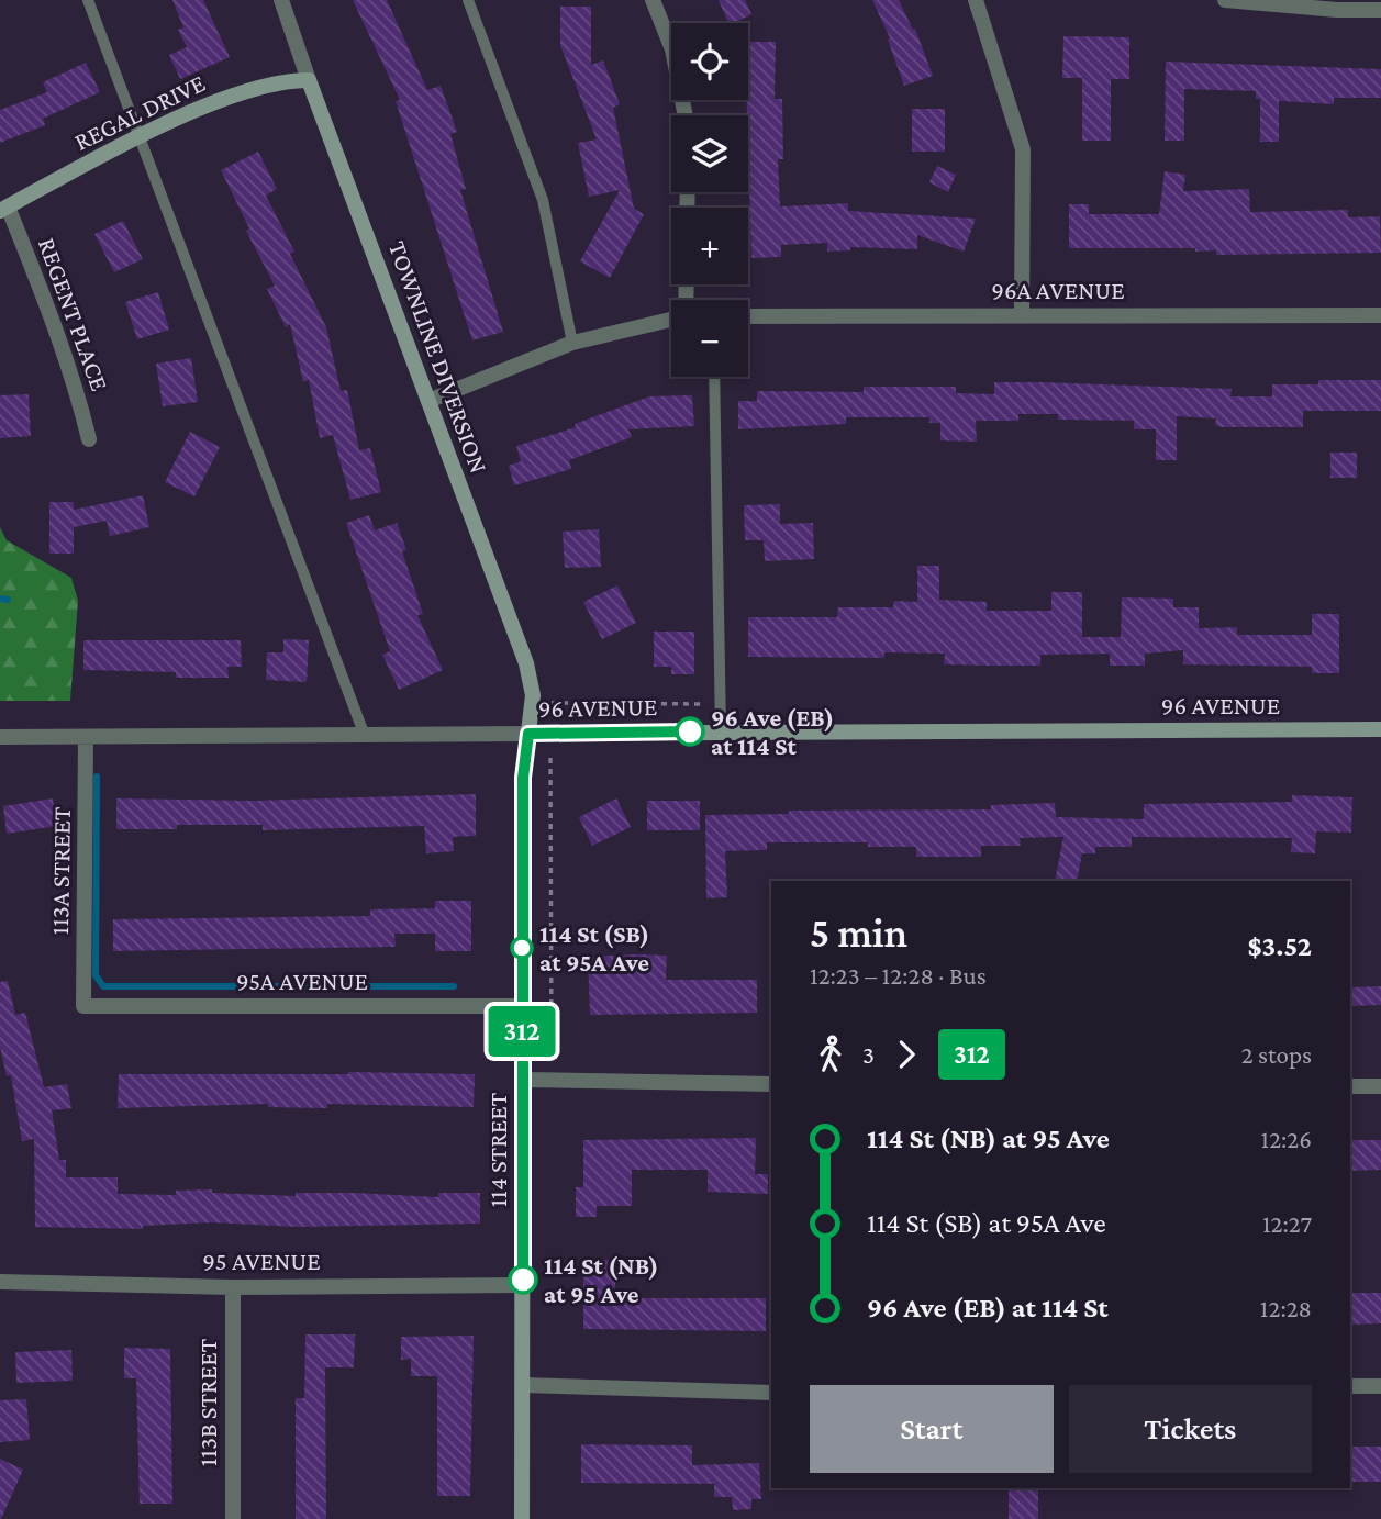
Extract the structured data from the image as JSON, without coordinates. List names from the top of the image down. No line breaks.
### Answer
{"streets":{"street":["REGAL DRIVE","96A AVENUE","REGENT PLACE","TOWNLINE DIVERSION","96 AVENUE","113A STREET","95A AVENUE","114 STREET","95 AVENUE","113B STREET"]},"crossings":[["REGAL DRIVE","REGENT PLACE"],["REGAL DRIVE","TOWNLINE DIVERSION"],["TOWNLINE DIVERSION","96 AVENUE"],["TOWNLINE DIVERSION","114 STREET"],["96 AVENUE","113A STREET"],["96 AVENUE","114 STREET"],["113A STREET","95A AVENUE"],["95A AVENUE","114 STREET"],["114 STREET","95 AVENUE"],["95 AVENUE","113B STREET"]],"places":["96 Ave (EB) at 114 St","114 St (SB) at 95A Ave","114 St (NB) at 95 Ave"],"lines":["bus line 312"],"page":{"on_map":"312","map_buttons":["+","−"],"heading":["5 min","12:23 – 12:28 · Bus","$3.52"],"legs":["3","312","2 stops"],"list":[{"name":"114 St (NB) at 95 Ave","value":"12:26"},{"name":"114 St (SB) at 95A Ave","value":"12:27"},{"name":"96 Ave (EB) at 114 St","value":"12:28"}],"buttons":["Start","Tickets"]}}
